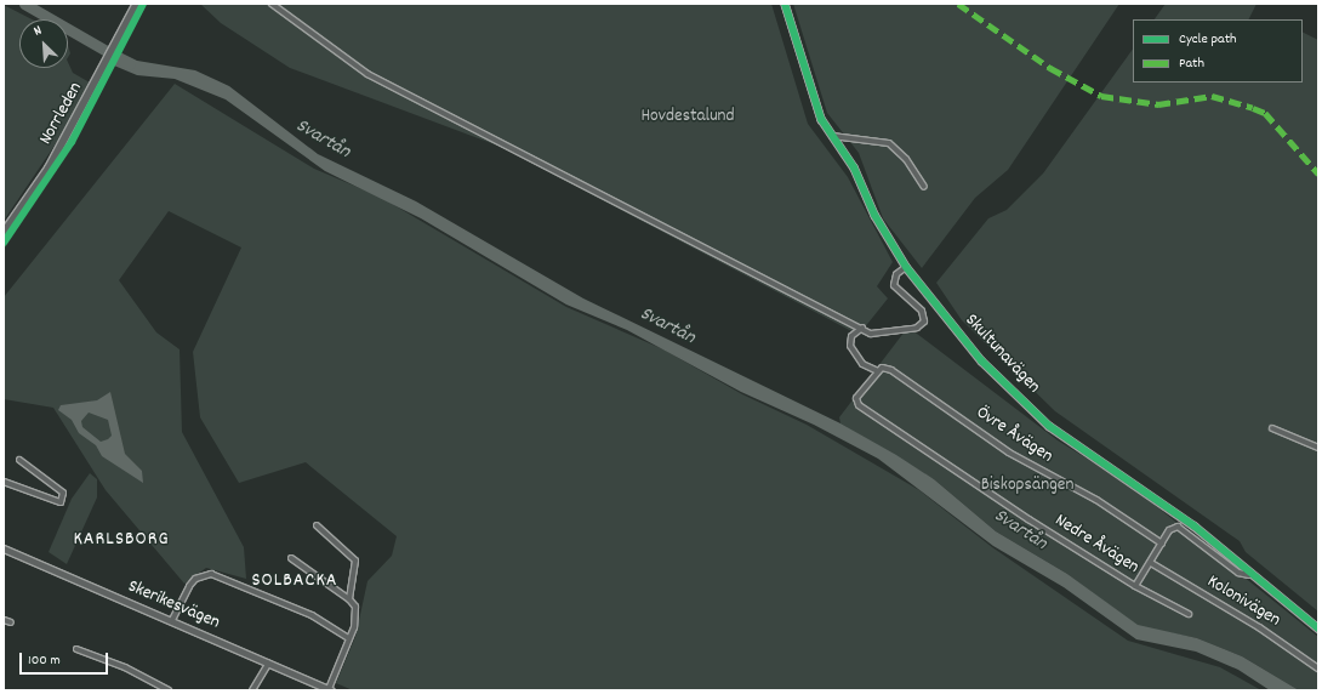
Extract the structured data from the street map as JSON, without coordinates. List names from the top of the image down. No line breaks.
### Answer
{"streets":{"main road":["Norrleden"],"street":["Skultunavägen","Övre Åvägen","Nedre Åvägen","Kolonivägen","Skerikesvägen"]},"crossings":[["Övre Åvägen","Nedre Åvägen"]],"districts":["KARLSBORG","SOLBACKA"],"water":["Svartån"],"parks":["Hovdestalund","Biskopsängen"],"legend":["Cycle path","Path"],"scale_bar":"100 m","north":"top left"}
